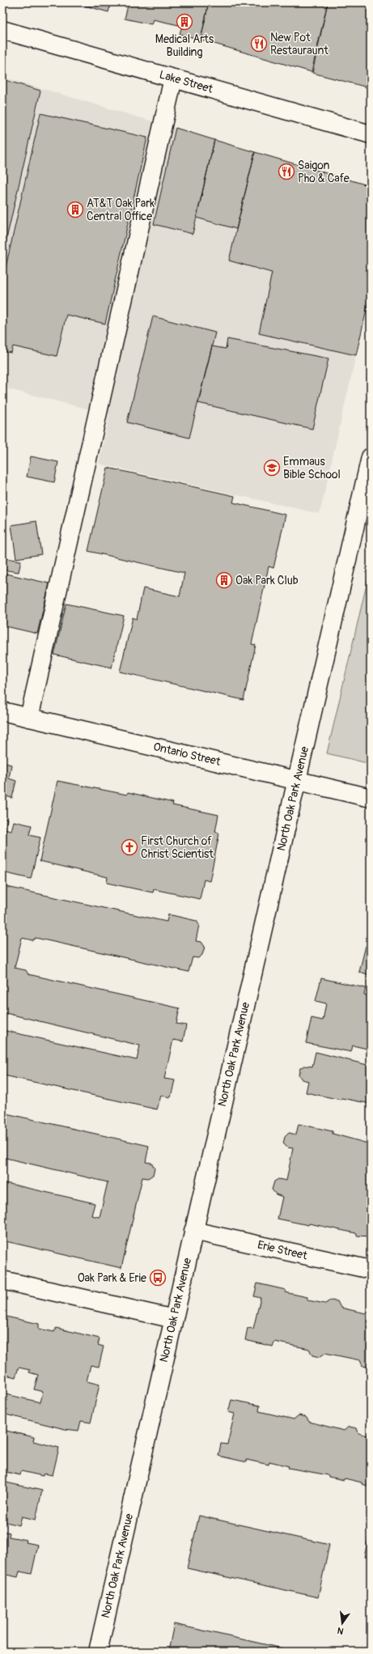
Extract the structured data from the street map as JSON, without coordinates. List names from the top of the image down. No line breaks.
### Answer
{"streets":{"street":["Lake Street","Ontario Street","North Oak Park Avenue","Erie Street"]},"crossings":[["Ontario Street","North Oak Park Avenue"],["North Oak Park Avenue","Erie Street"]],"places":{"building":["Medical Arts Building","AT&T Oak Park Central Office","Oak Park Club"],"restaurant":["New Pot Restauraunt","Saigon Pho & Cafe"],"school or university":["Emmaus Bible School"],"church":["First Church of Christ Scientist"],"bus stop":["Oak Park & Erie"]},"north":"bottom"}
